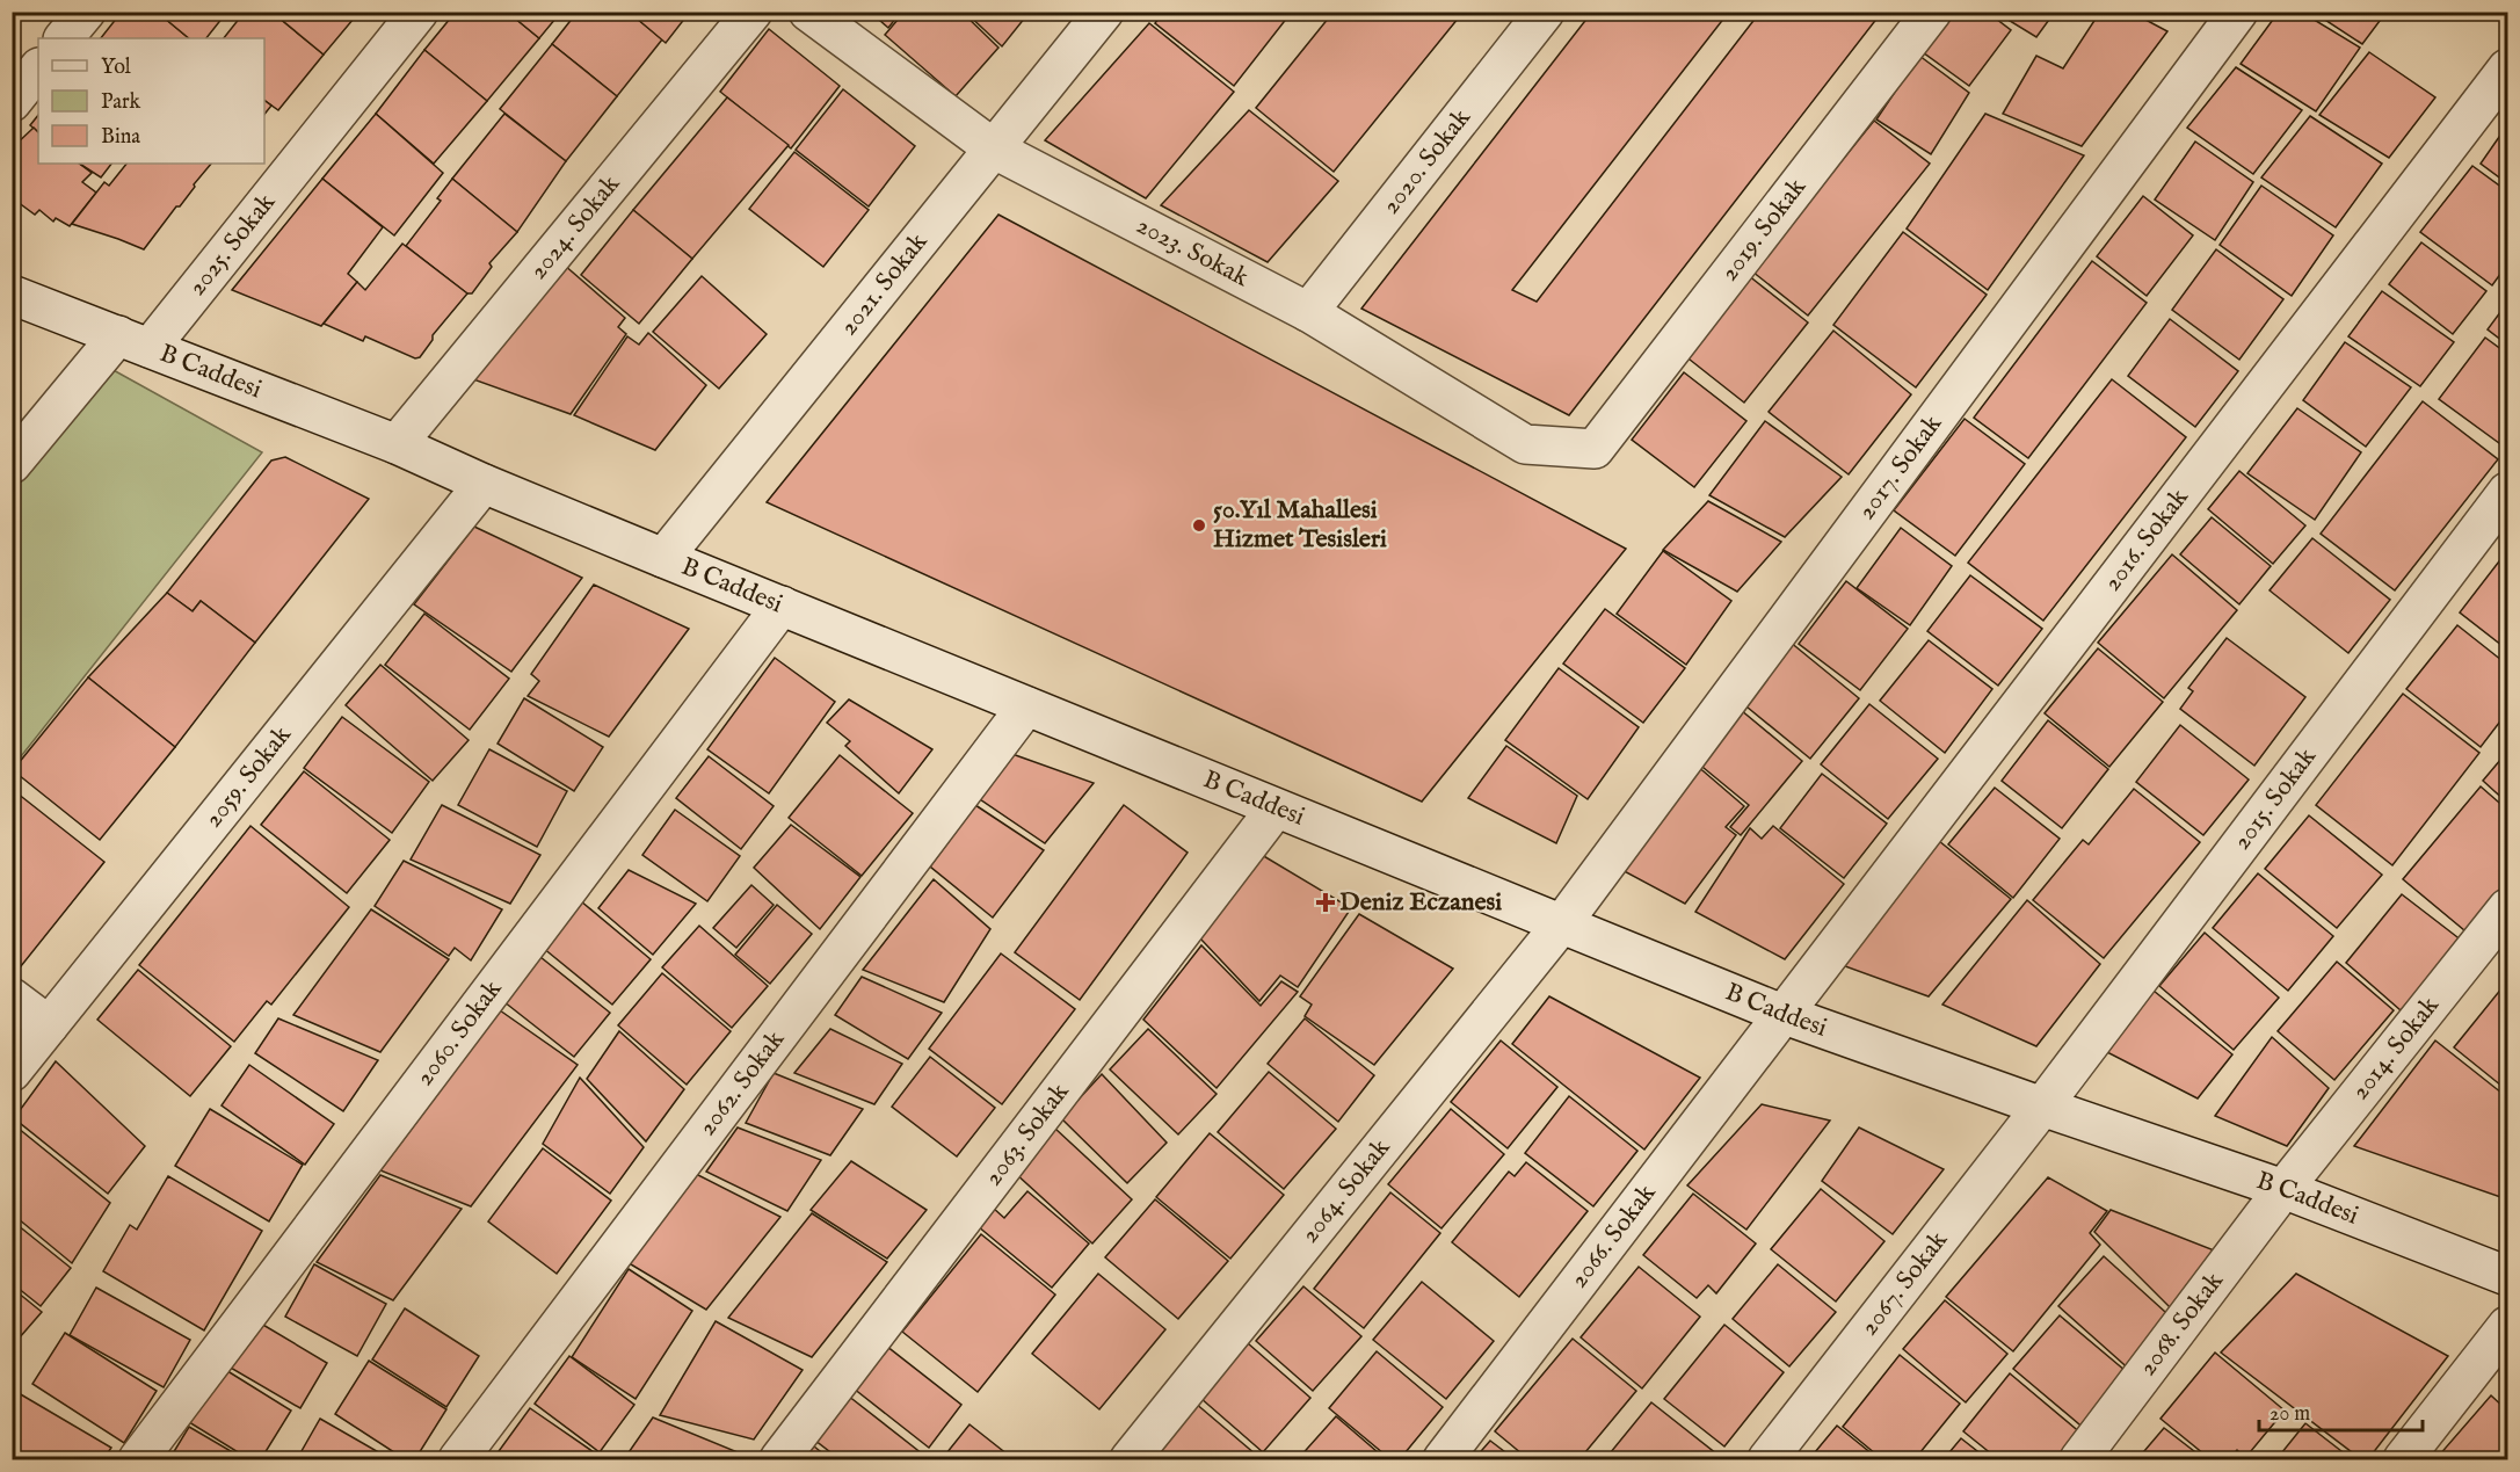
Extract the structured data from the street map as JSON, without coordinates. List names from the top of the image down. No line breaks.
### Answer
{"streets":{"street":["2020. Sokak","2024. Sokak","2019. Sokak","2025. Sokak","2023. Sokak","2021. Sokak","B Caddesi","2017. Sokak","2016. Sokak","2059. Sokak","2015. Sokak","2060. Sokak","2014. Sokak","2062. Sokak","2063. Sokak","2064. Sokak","2066. Sokak","2067. Sokak","2068. Sokak"]},"crossings":[["2020. Sokak","2023. Sokak"],["2024. Sokak","B Caddesi"],["2019. Sokak","2023. Sokak"],["2025. Sokak","B Caddesi"],["2023. Sokak","2021. Sokak"],["2021. Sokak","B Caddesi"],["B Caddesi","2017. Sokak"],["B Caddesi","2016. Sokak"],["B Caddesi","2059. Sokak"],["B Caddesi","2015. Sokak"],["B Caddesi","2060. Sokak"],["B Caddesi","2014. Sokak"],["B Caddesi","2062. Sokak"],["B Caddesi","2063. Sokak"],["B Caddesi","2064. Sokak"],["B Caddesi","2066. Sokak"],["B Caddesi","2067. Sokak"],["B Caddesi","2068. Sokak"],["2017. Sokak","2064. Sokak"],["2016. Sokak","2066. Sokak"],["2015. Sokak","2067. Sokak"],["2014. Sokak","2068. Sokak"]],"places":{"other":["50.Yıl Mahallesi Hizmet Tesisleri"],"health":["Deniz Eczanesi"]},"legend":["Yol","Park","Bina"],"scale_bar":"20 m"}
